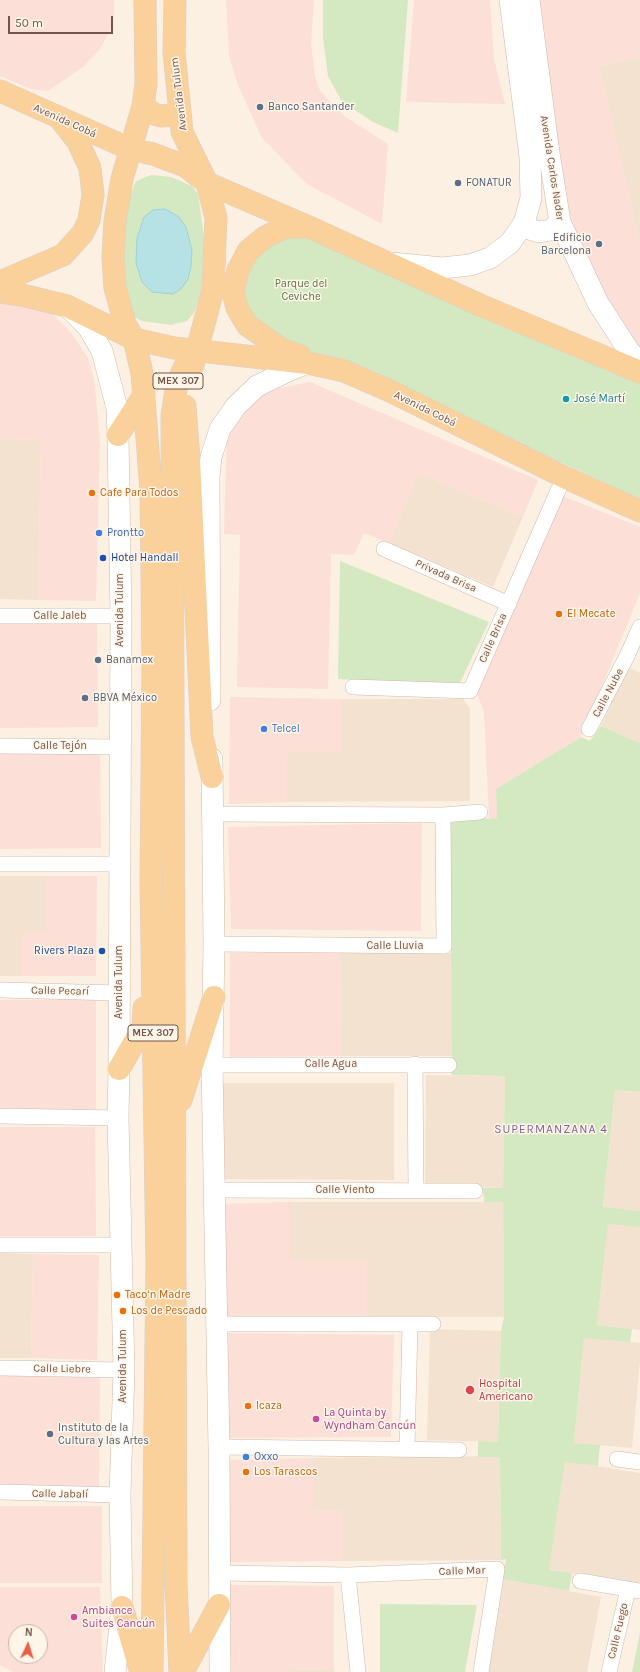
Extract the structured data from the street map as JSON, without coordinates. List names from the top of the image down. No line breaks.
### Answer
{"streets":{"main road":["Avenida Tulum","Avenida Cobá","MEX 307"],"street":["Avenida Carlos Nader","Privada Brisa","Calle Jaleb","Calle Brisa","Calle Nube","Calle Tejón","Calle Lluvia","Calle Pecarí","Calle Agua","Calle Viento","Calle Liebre","Calle Jabalí","Calle Mar","Calle Fuego"]},"crossings":[["Avenida Tulum","Avenida Cobá"],["Avenida Tulum","MEX 307"],["Avenida Tulum","Calle Jaleb"],["Avenida Tulum","Calle Tejón"],["Avenida Tulum","Calle Pecarí"],["Avenida Tulum","Calle Liebre"],["Avenida Tulum","Calle Jabalí"],["Avenida Cobá","MEX 307"],["Avenida Cobá","Calle Brisa"],["Privada Brisa","Calle Brisa"]],"districts":["SUPERMANZANA 4"],"parks":["Parque del Ceviche"],"places":["Banco Santander","FONATUR","Edificio Barcelona","José Martí","Cafe Para Todos","Prontto","Hotel Handall","El Mecate","Banamex","BBVA México","Telcel","Rivers Plaza","Taco‘n Madre","Los de Pescado","Hospital Americano","Icaza","La Quinta by Wyndham Cancún","Instituto de la Cultura y las Artes","Oxxo","Los Tarascos","Ambiance Suites Cancún"],"scale_bar":"50 m","north":"top"}
